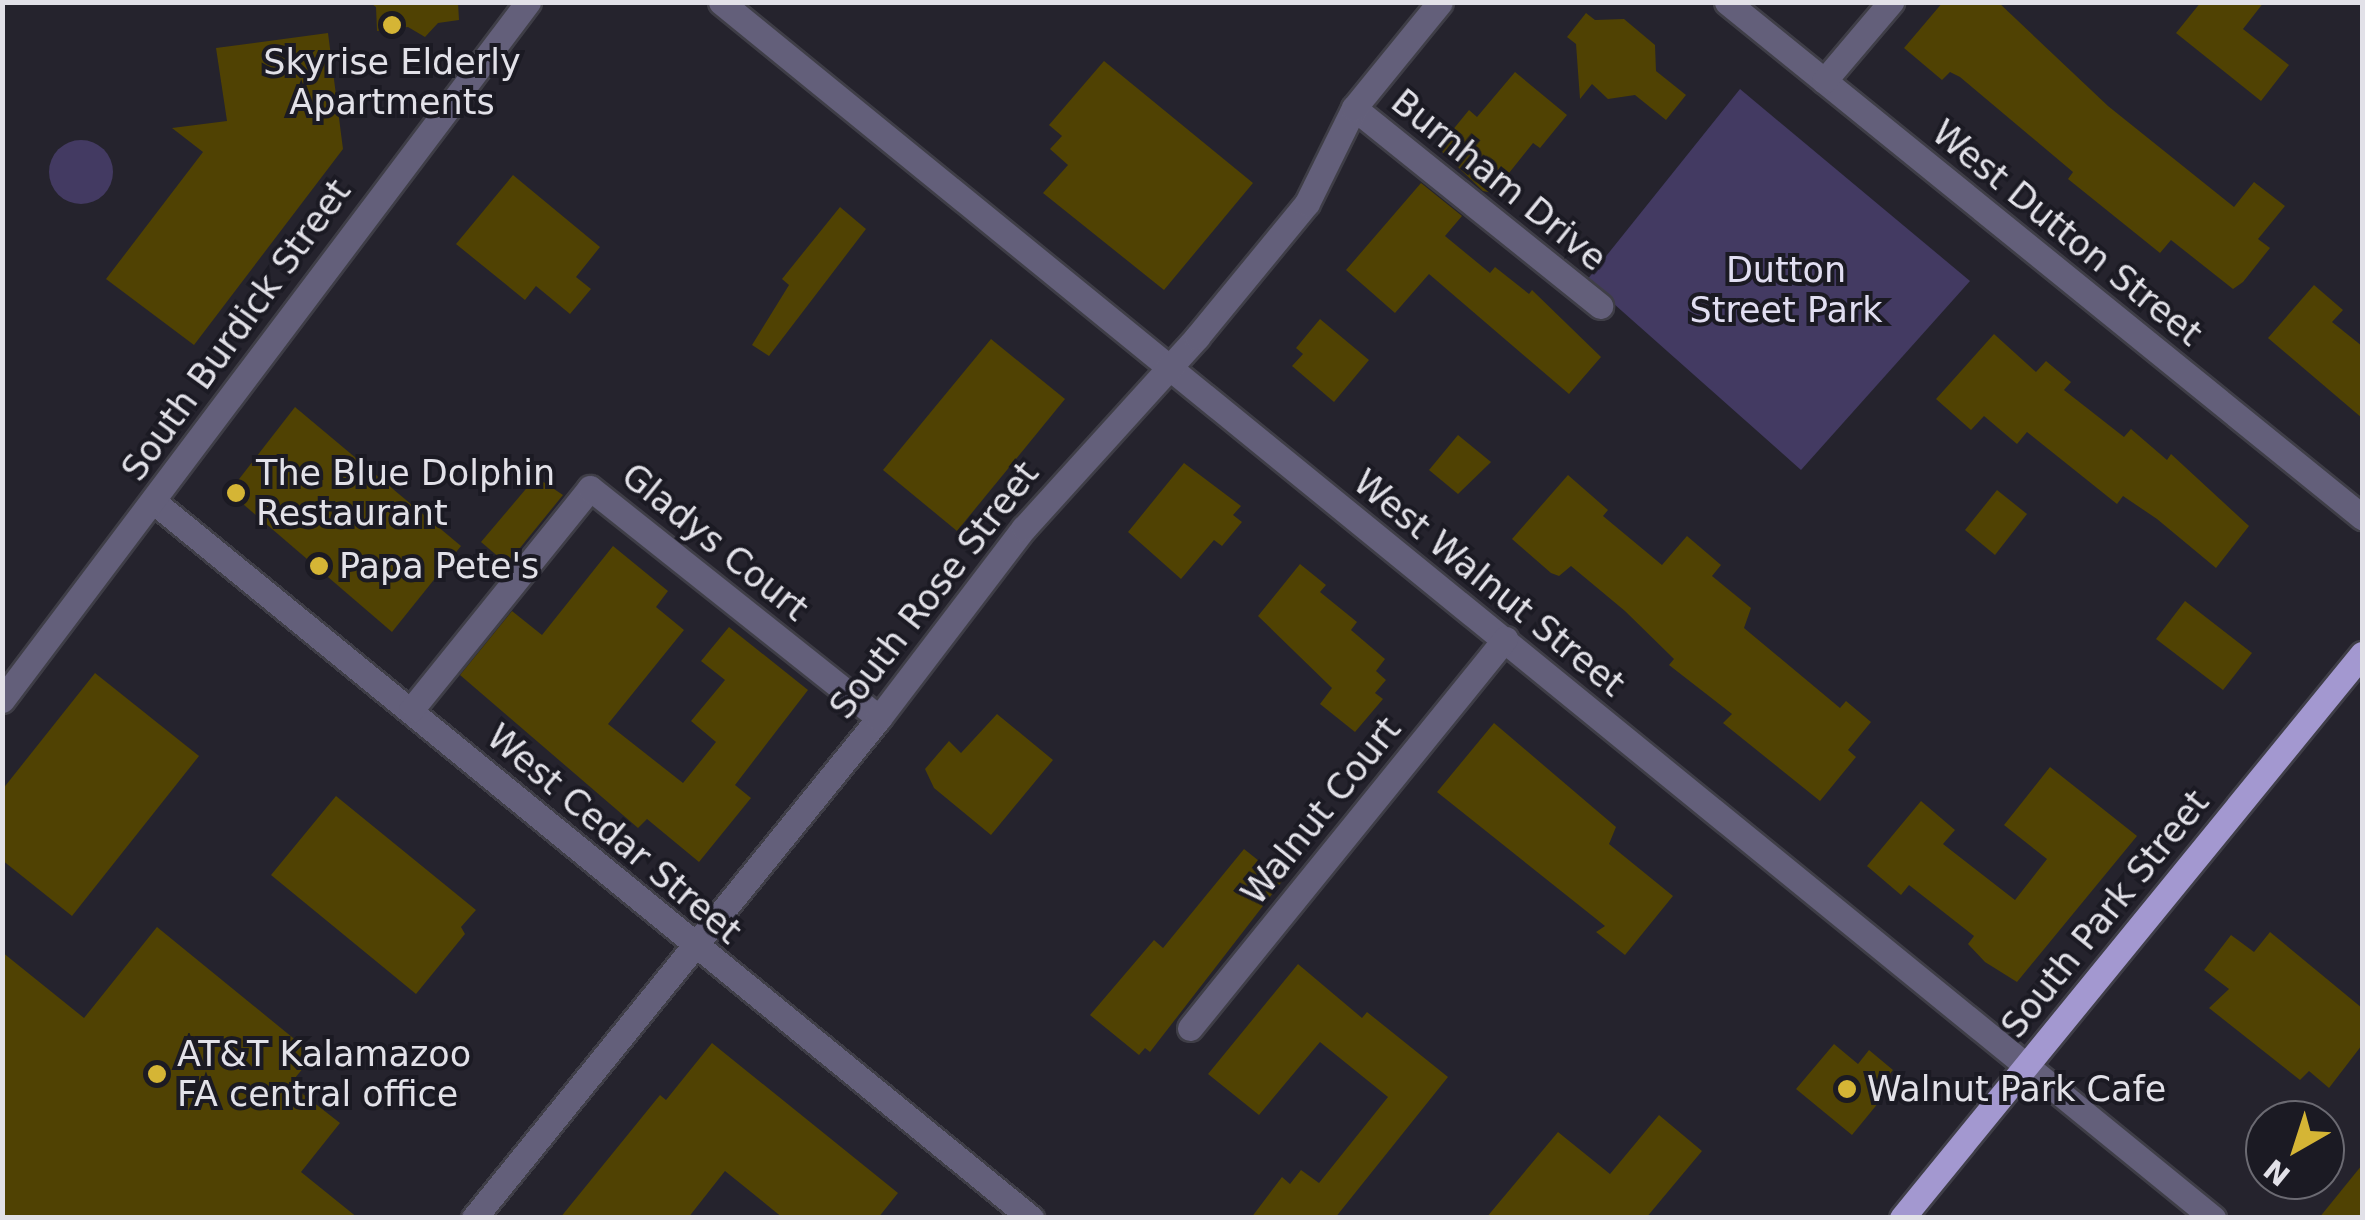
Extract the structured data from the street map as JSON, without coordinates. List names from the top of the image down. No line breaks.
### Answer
{"streets":{"main road":["South Park Street"],"street":["Burnham Drive","West Dutton Street","South Burdick Street","Gladys Court","West Walnut Street","South Rose Street","Walnut Court","West Cedar Street"]},"crossings":[["Burnham Drive","South Rose Street"],["South Burdick Street","West Cedar Street"],["Gladys Court","South Rose Street"],["Gladys Court","West Cedar Street"],["West Walnut Street","South Rose Street"],["West Walnut Street","Walnut Court"],["West Walnut Street","South Park Street"],["South Rose Street","West Cedar Street"]],"parks":["Dutton Street Park"],"places":["Skyrise Elderly Apartments","The Blue Dolphin Restaurant","Papa Pete's","AT&T Kalamazoo FA central office","Walnut Park Cafe"],"north":"bottom left"}
